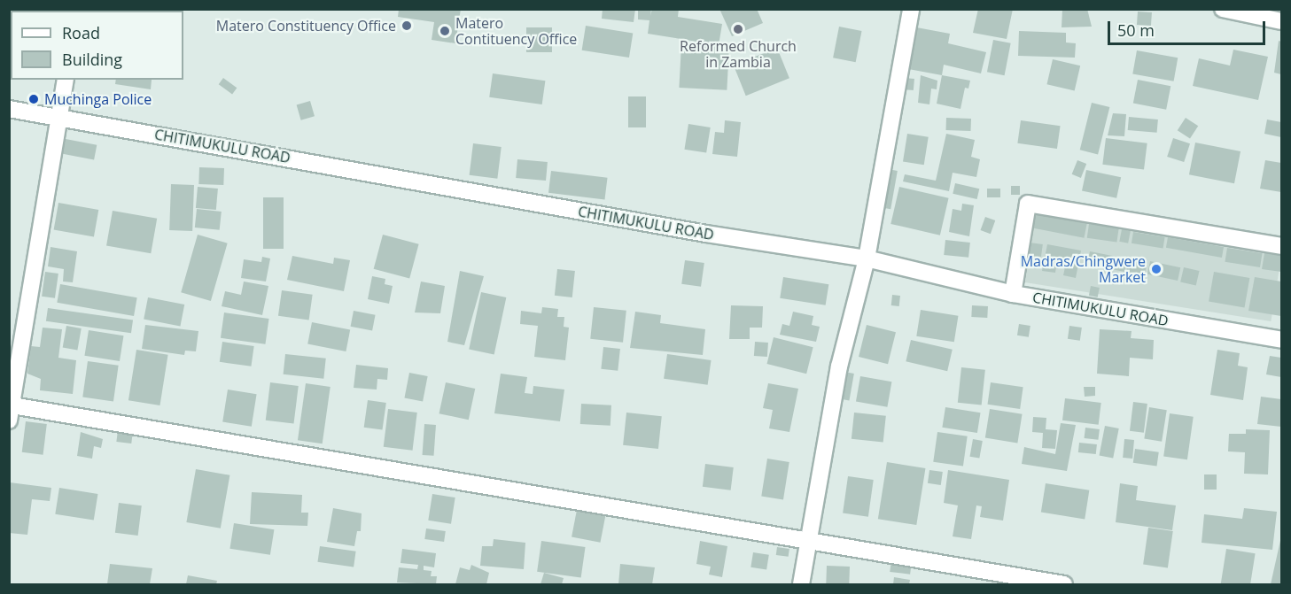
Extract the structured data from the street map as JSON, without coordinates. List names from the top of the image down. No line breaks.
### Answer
{"streets":{"street":["CHITIMUKULU ROAD"]},"places":["Matero Constituency Office","Reformed Church in Zambia","Matero Contituency Office","Muchinga Police","Madras/Chingwere Market"],"legend":["Road","Building"],"scale_bar":"50 m"}
